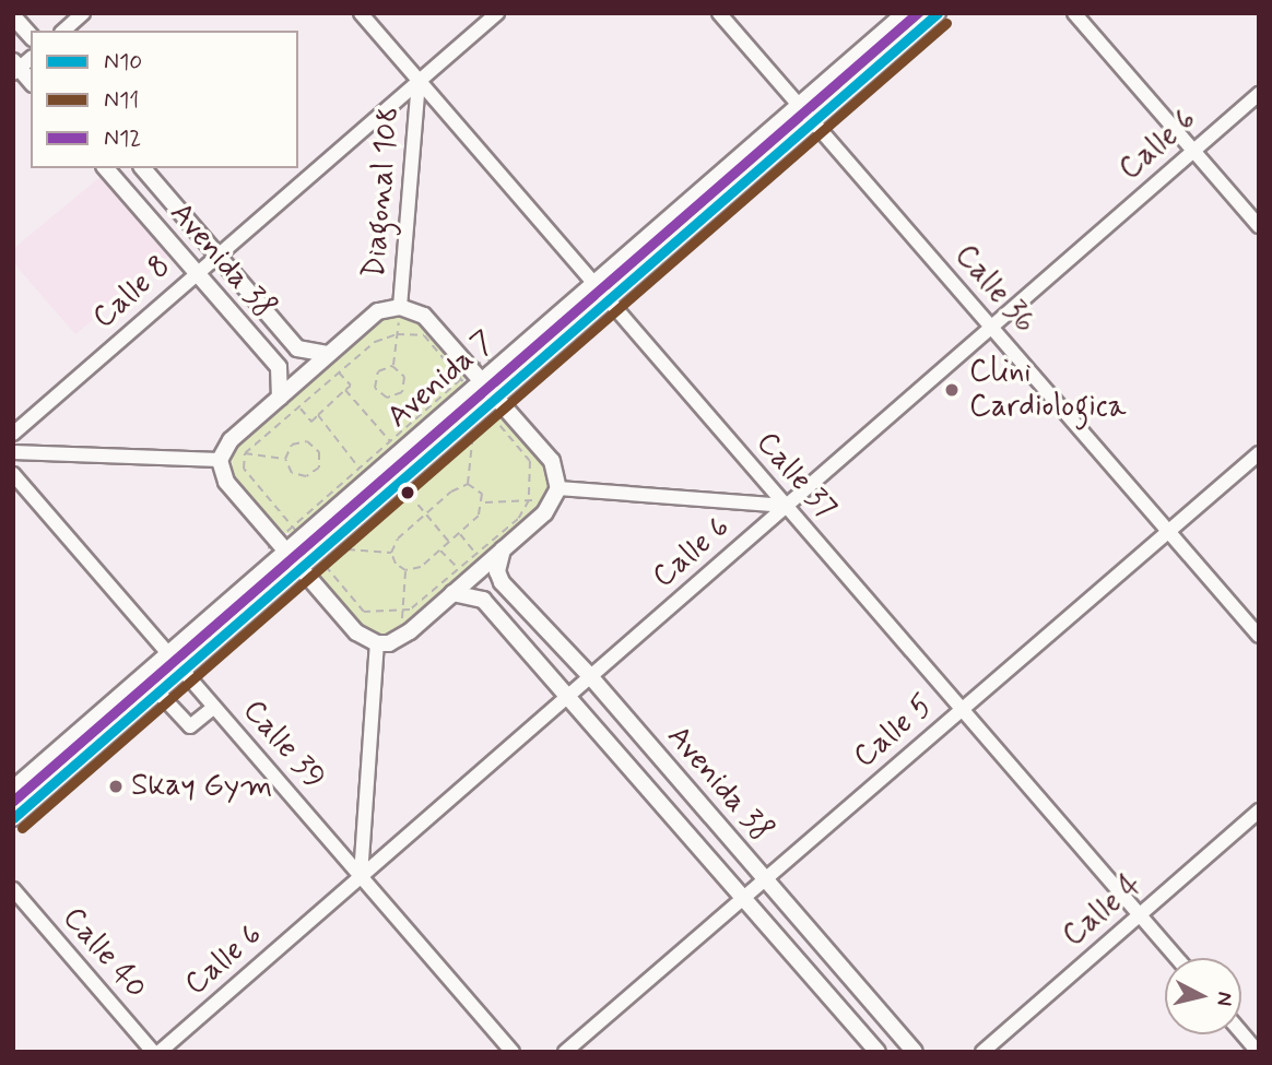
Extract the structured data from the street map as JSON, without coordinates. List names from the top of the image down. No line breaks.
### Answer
{"streets":{"main road":["Avenida 38","Avenida 7"],"street":["Calle 6","Diagonal 108","Calle 36","Calle 8","Calle 37","Calle 5","Calle 39","Calle 4","Calle 40"]},"crossings":[["Calle 6","Avenida 38"],["Calle 6","Calle 36"],["Calle 6","Calle 37"],["Calle 6","Calle 39"],["Diagonal 108","Calle 8"],["Diagonal 108","Calle 37"],["Avenida 38","Calle 8"],["Avenida 38","Calle 5"],["Calle 36","Avenida 7"],["Calle 36","Calle 5"],["Calle 8","Calle 37"],["Avenida 7","Calle 37"],["Avenida 7","Calle 39"],["Calle 37","Calle 5"],["Calle 37","Calle 4"]],"places":["Clini Cardiologica","Skay Gym"],"lines":["transit line N10","transit line N12","transit line N11"],"legend":["N10","N11","N12"],"north":"right"}
